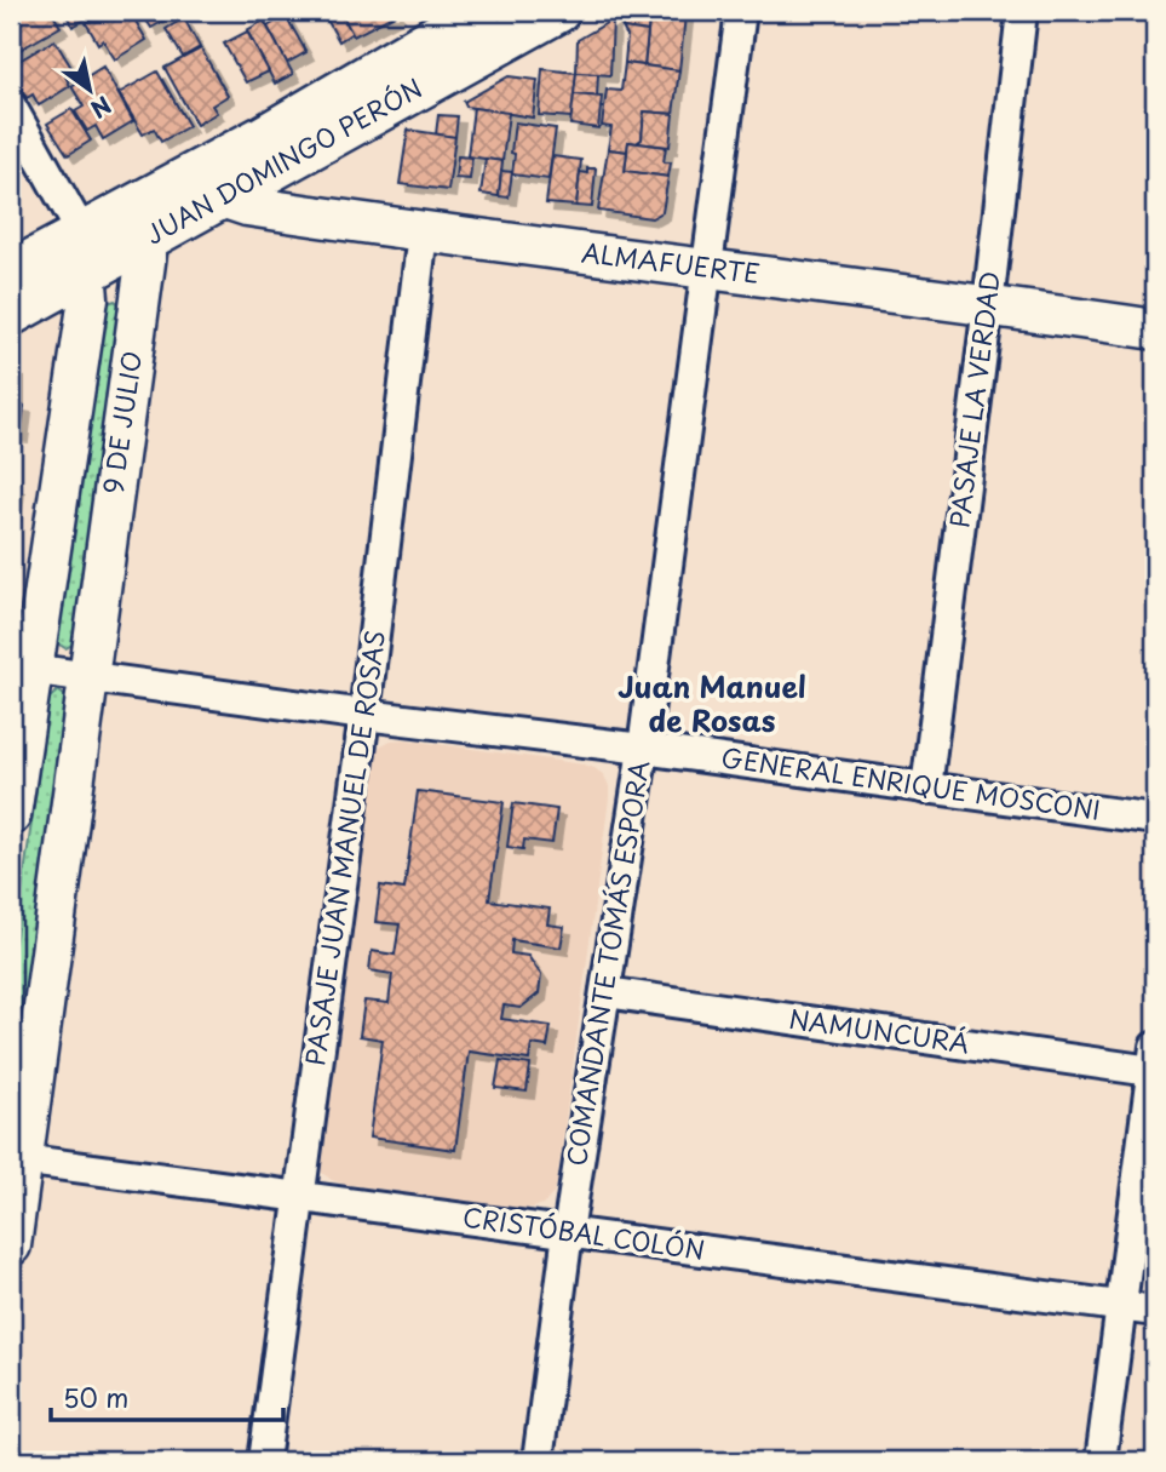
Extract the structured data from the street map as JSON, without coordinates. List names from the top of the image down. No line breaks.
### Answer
{"streets":{"main road":["JUAN DOMINGO PERÓN"],"street":["ALMAFUERTE","PASAJE LA VERDAD","9 DE JULIO","GENERAL ENRIQUE MOSCONI","PASAJE JUAN MANUEL DE ROSAS","COMANDANTE TOMÁS ESPORA","NAMUNCURÁ","CRISTÓBAL COLÓN"]},"crossings":[["JUAN DOMINGO PERÓN","ALMAFUERTE"],["JUAN DOMINGO PERÓN","9 DE JULIO"],["ALMAFUERTE","PASAJE LA VERDAD"],["ALMAFUERTE","PASAJE JUAN MANUEL DE ROSAS"],["ALMAFUERTE","COMANDANTE TOMÁS ESPORA"],["PASAJE LA VERDAD","GENERAL ENRIQUE MOSCONI"],["9 DE JULIO","GENERAL ENRIQUE MOSCONI"],["9 DE JULIO","CRISTÓBAL COLÓN"],["GENERAL ENRIQUE MOSCONI","PASAJE JUAN MANUEL DE ROSAS"],["GENERAL ENRIQUE MOSCONI","COMANDANTE TOMÁS ESPORA"],["PASAJE JUAN MANUEL DE ROSAS","CRISTÓBAL COLÓN"],["COMANDANTE TOMÁS ESPORA","NAMUNCURÁ"],["COMANDANTE TOMÁS ESPORA","CRISTÓBAL COLÓN"]],"districts":["Juan Manuel de Rosas"],"scale_bar":"50 m","north":"bottom right"}
